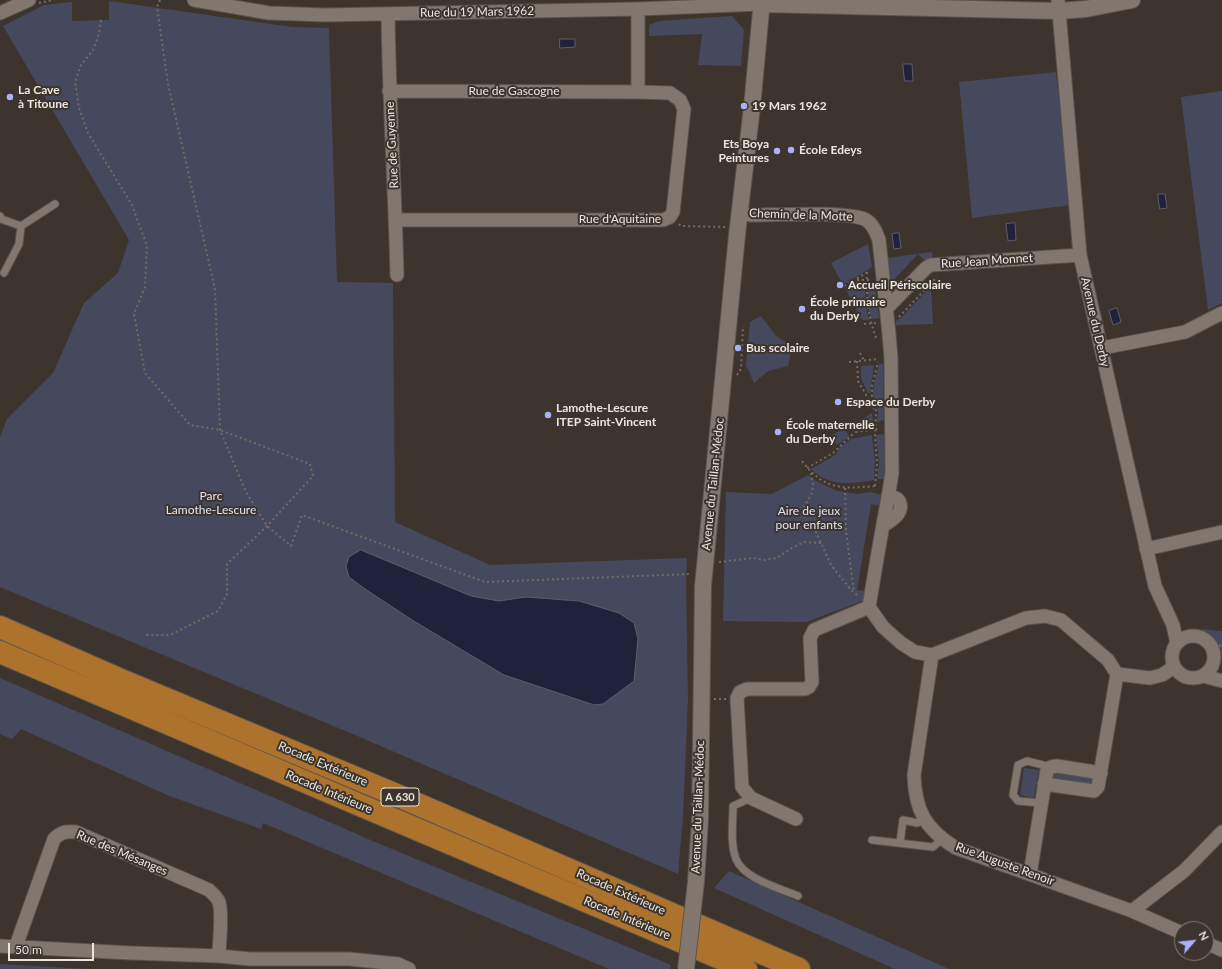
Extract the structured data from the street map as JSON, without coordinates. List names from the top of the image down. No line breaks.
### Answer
{"streets":{"highway":["Rocade Extérieure","Rocade Intérieure","A 630"],"street":["Rue du 19 Mars 1962","Rue de Gascogne","Rue de Guyenne","Chemin de la Motte","Rue d'Aquitaine","Rue Jean Monnet","Avenue du Derby","Avenue du Taillan-Médoc","Rue des Mésanges","Rue Auguste Renoir"]},"crossings":[["Rue du 19 Mars 1962","Rue de Guyenne"],["Rue du 19 Mars 1962","Avenue du Taillan-Médoc"],["Rue de Gascogne","Rue de Guyenne"],["Rue de Gascogne","Rue d'Aquitaine"],["Rue de Guyenne","Rue d'Aquitaine"],["Chemin de la Motte","Rue Jean Monnet"],["Chemin de la Motte","Avenue du Taillan-Médoc"],["Rue Jean Monnet","Avenue du Derby"]],"parks":["Parc Lamothe-Lescure","Aire de jeux pour enfants"],"places":["La Cave à Titoune","19 Mars 1962","École Edeys","Ets Boya Peintures","Accueil Périscolaire","École primaire du Derby","Bus scolaire","Espace du Derby","Lamothe-Lescure ITEP Saint-Vincent","École maternelle du Derby"],"scale_bar":"50 m","north":"top right"}
